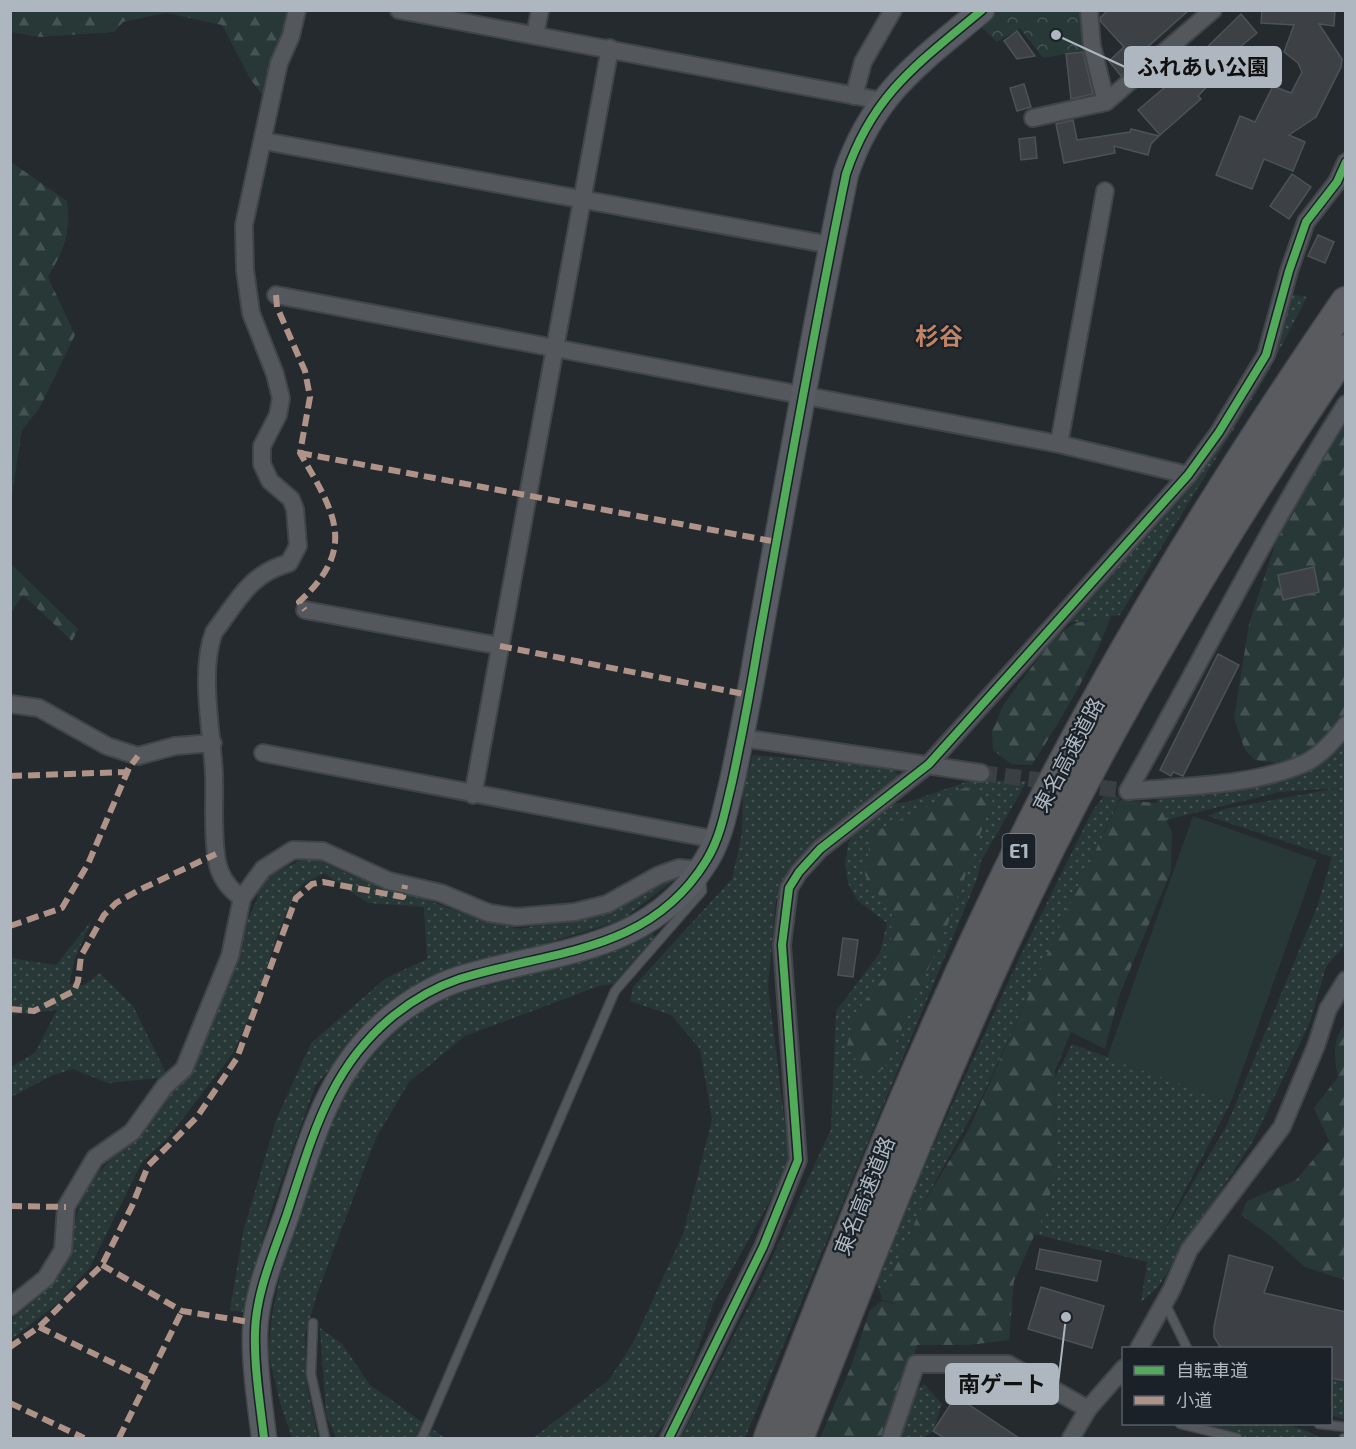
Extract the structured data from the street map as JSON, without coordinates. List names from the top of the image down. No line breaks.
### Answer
{"streets":{"highway":["東名高速道路","E1"]},"districts":["杉谷"],"places":["ふれあい公園","南ゲート"],"legend":["自転車道","小道"]}
